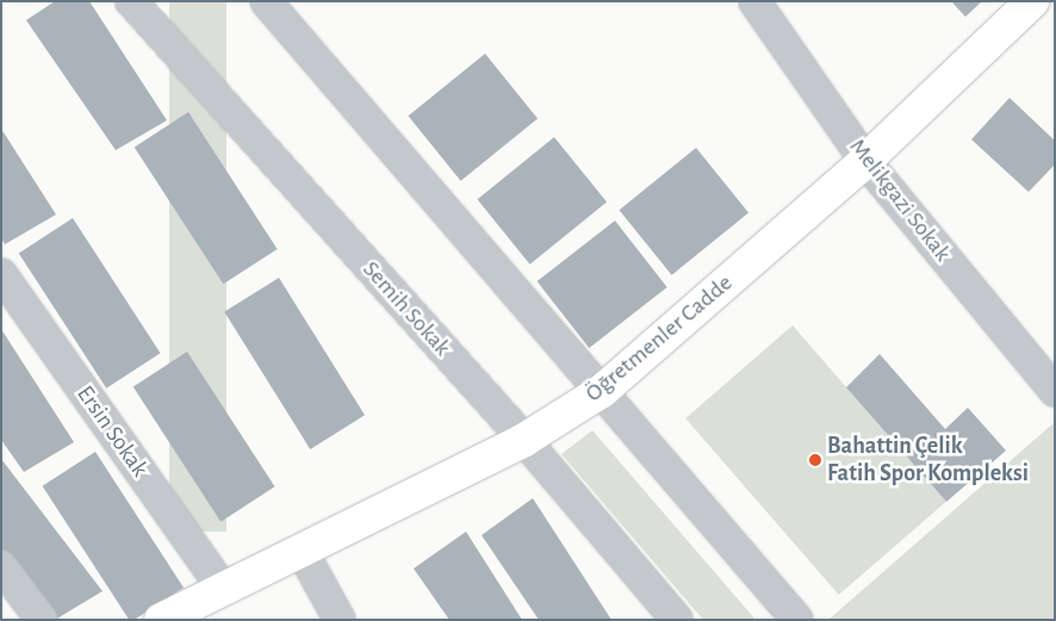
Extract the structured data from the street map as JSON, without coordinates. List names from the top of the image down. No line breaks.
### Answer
{"streets":{"street":["Melikgazi Sokak","Semih Sokak","Öğretmenler Cadde","Ersin Sokak"]},"crossings":[["Melikgazi Sokak","Öğretmenler Cadde"],["Semih Sokak","Öğretmenler Cadde"],["Öğretmenler Cadde","Ersin Sokak"]],"places":["Bahattin Çelik Fatih Spor Kompleksi"]}
